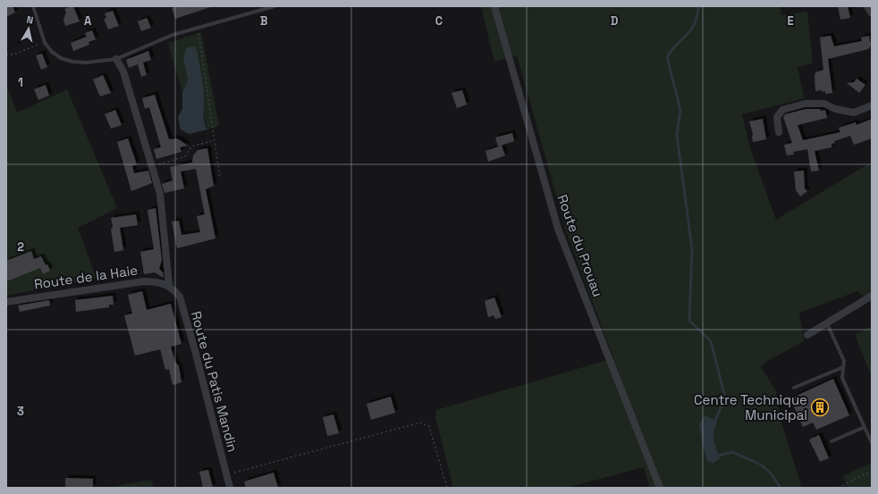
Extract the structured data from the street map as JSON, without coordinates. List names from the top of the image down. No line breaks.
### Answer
{"streets":{"street":["Route du Prouau","Route de la Haie","Route du Patis Mandin"]},"crossings":[["Route de la Haie","Route du Patis Mandin"]],"places":{"building":["Centre Technique Municipal"]},"north":"top","grid":{"columns":["A","B","C","D","E"],"rows":["1","2","3"]}}
